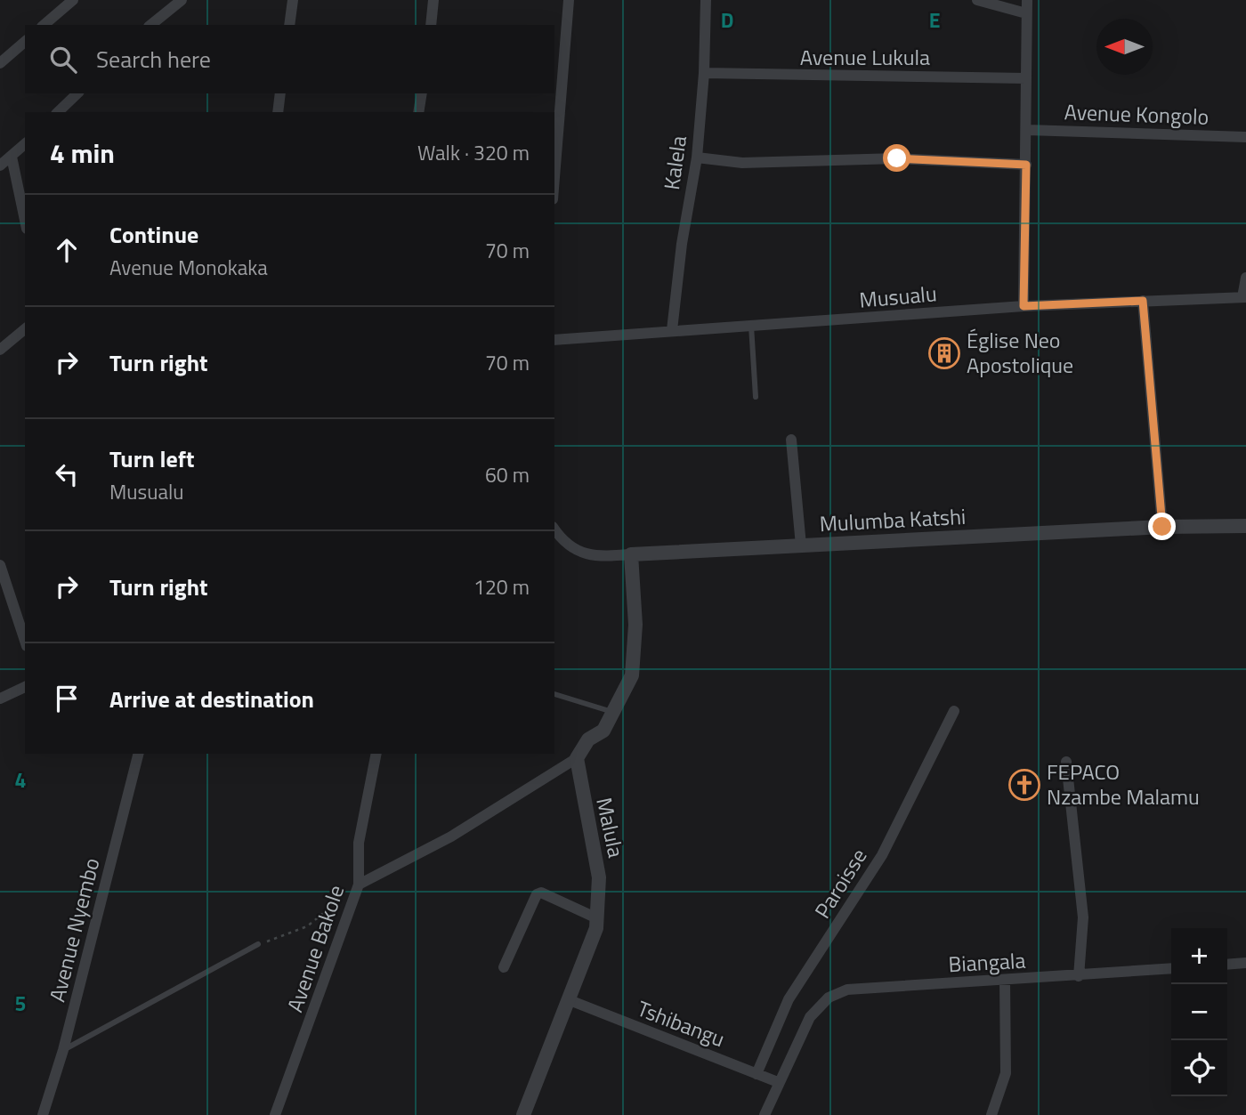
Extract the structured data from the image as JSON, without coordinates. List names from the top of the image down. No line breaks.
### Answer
{"streets":{"street":["Avenue Lukula","Avenue Kongolo","Kalela","Musualu","Mulumba Katshi","Malula","Paroisse","Avenue Nyembo","Avenue Bakole","Biangala","Tshibangu"]},"crossings":[["Avenue Lukula","Kalela"],["Kalela","Musualu"],["Malula","Tshibangu"],["Paroisse","Tshibangu"],["Biangala","Tshibangu"]],"places":{"building":["Église Neo Apostolique"],"church":["FEPACO Nzambe Malamu"]},"north":"left","page":{"search":"Search here","heading":["4 min","Walk · 320 m"],"list":[["Continue","Avenue Monokaka","70 m"],["Turn right","70 m"],["Turn left","Musualu","60 m"],["Turn right","120 m"],"Arrive at destination"],"map_buttons":["+","−"]},"grid":{"columns":["D","E"],"rows":["4","5"]}}
